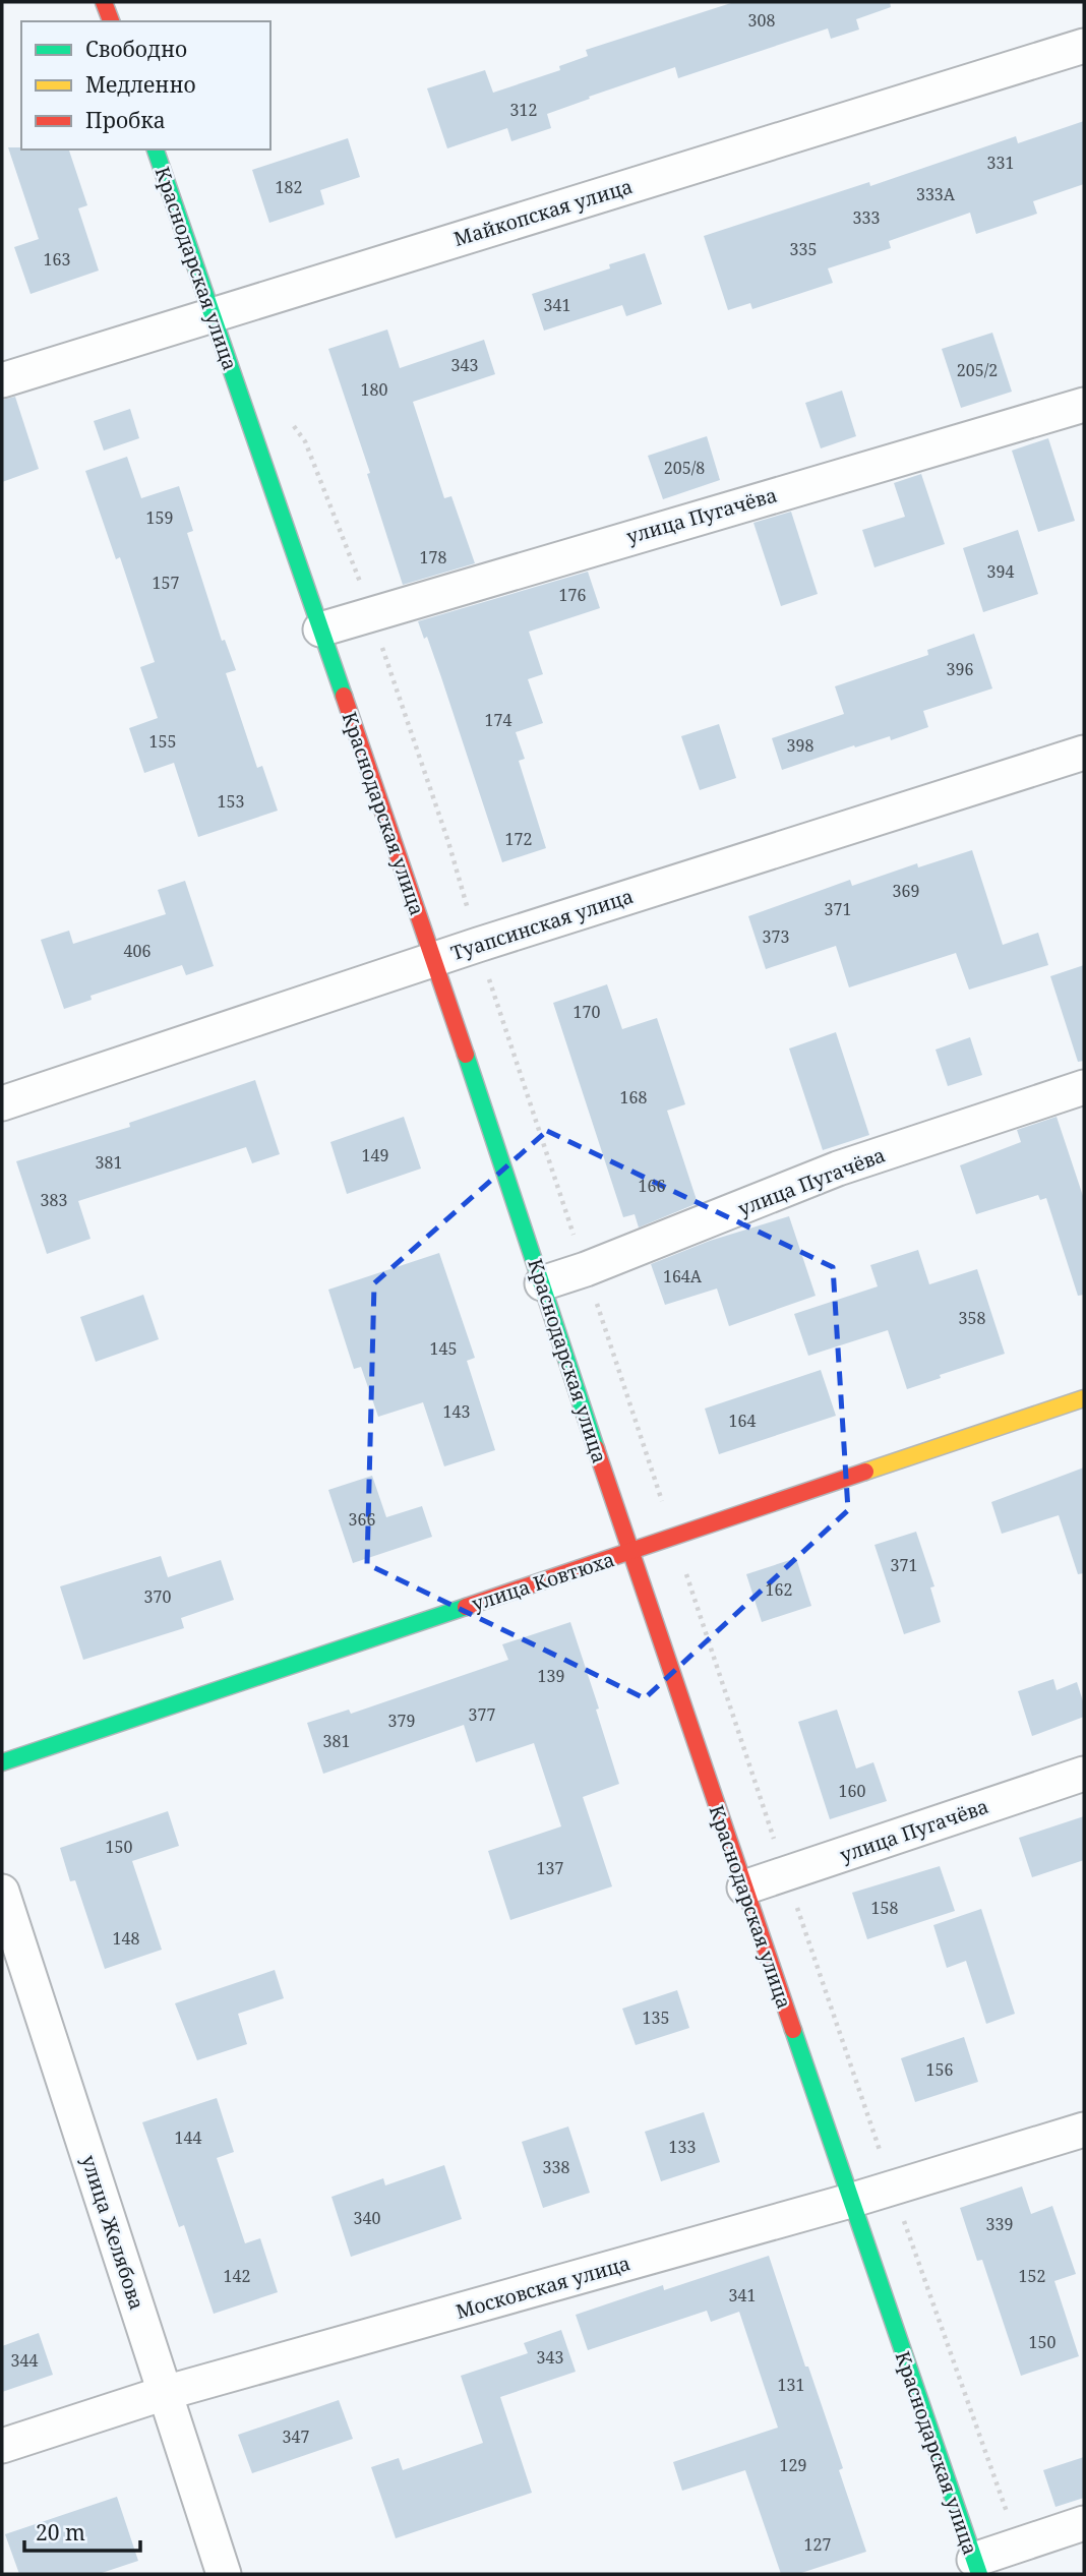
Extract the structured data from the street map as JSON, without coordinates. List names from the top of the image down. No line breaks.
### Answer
{"streets":{"main road":["Краснодарская улица","улица Ковтюха"],"street":["Майкопская улица","улица Пугачёва","Туапсинская улица","улица Желябова","Московская улица"]},"crossings":[["Майкопская улица","Краснодарская улица"],["Краснодарская улица","улица Пугачёва"],["Краснодарская улица","Туапсинская улица"],["Краснодарская улица","улица Ковтюха"],["Краснодарская улица","Московская улица"],["улица Желябова","Московская улица"]],"house_numbers":["308","312","331","182","333А","333","335","163","341","343","205/2","180","205/8","159","178","394","157","176","396","174","155","398","153","172","369","371","373","406","170","168","149","381","166","383","164А","358","145","143","164","366","371","162","370","139","377","379","381","160","150","137","158","148","135","156","144","133","338","340","339","142","152","341","150","343","344","131","347","129","127"],"legend":["Свободно","Медленно","Пробка"],"scale_bar":"20 m"}
